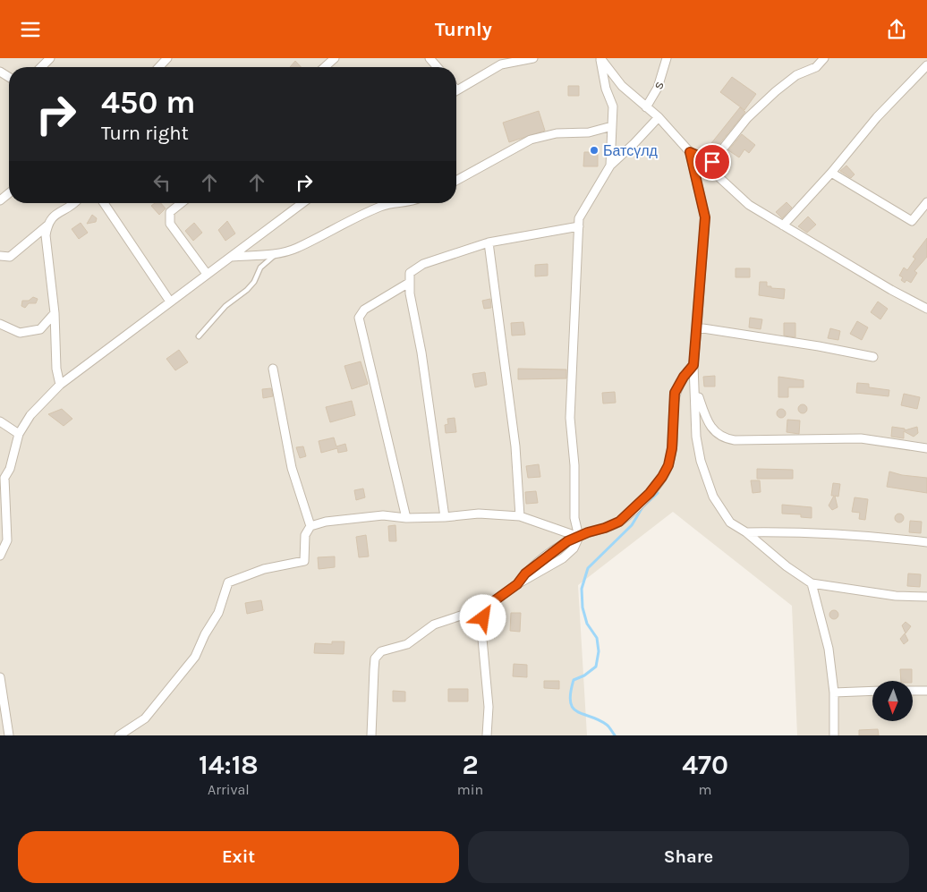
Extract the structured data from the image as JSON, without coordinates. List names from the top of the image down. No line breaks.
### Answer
{"streets":{"street":["s"]},"places":["Батсүлд"],"north":"bottom","page":{"header":"Turnly","turn":["450 m","Turn right"],"eta":["14:18","Arrival","2","min","470","m"],"buttons":["Exit","Share"]}}
